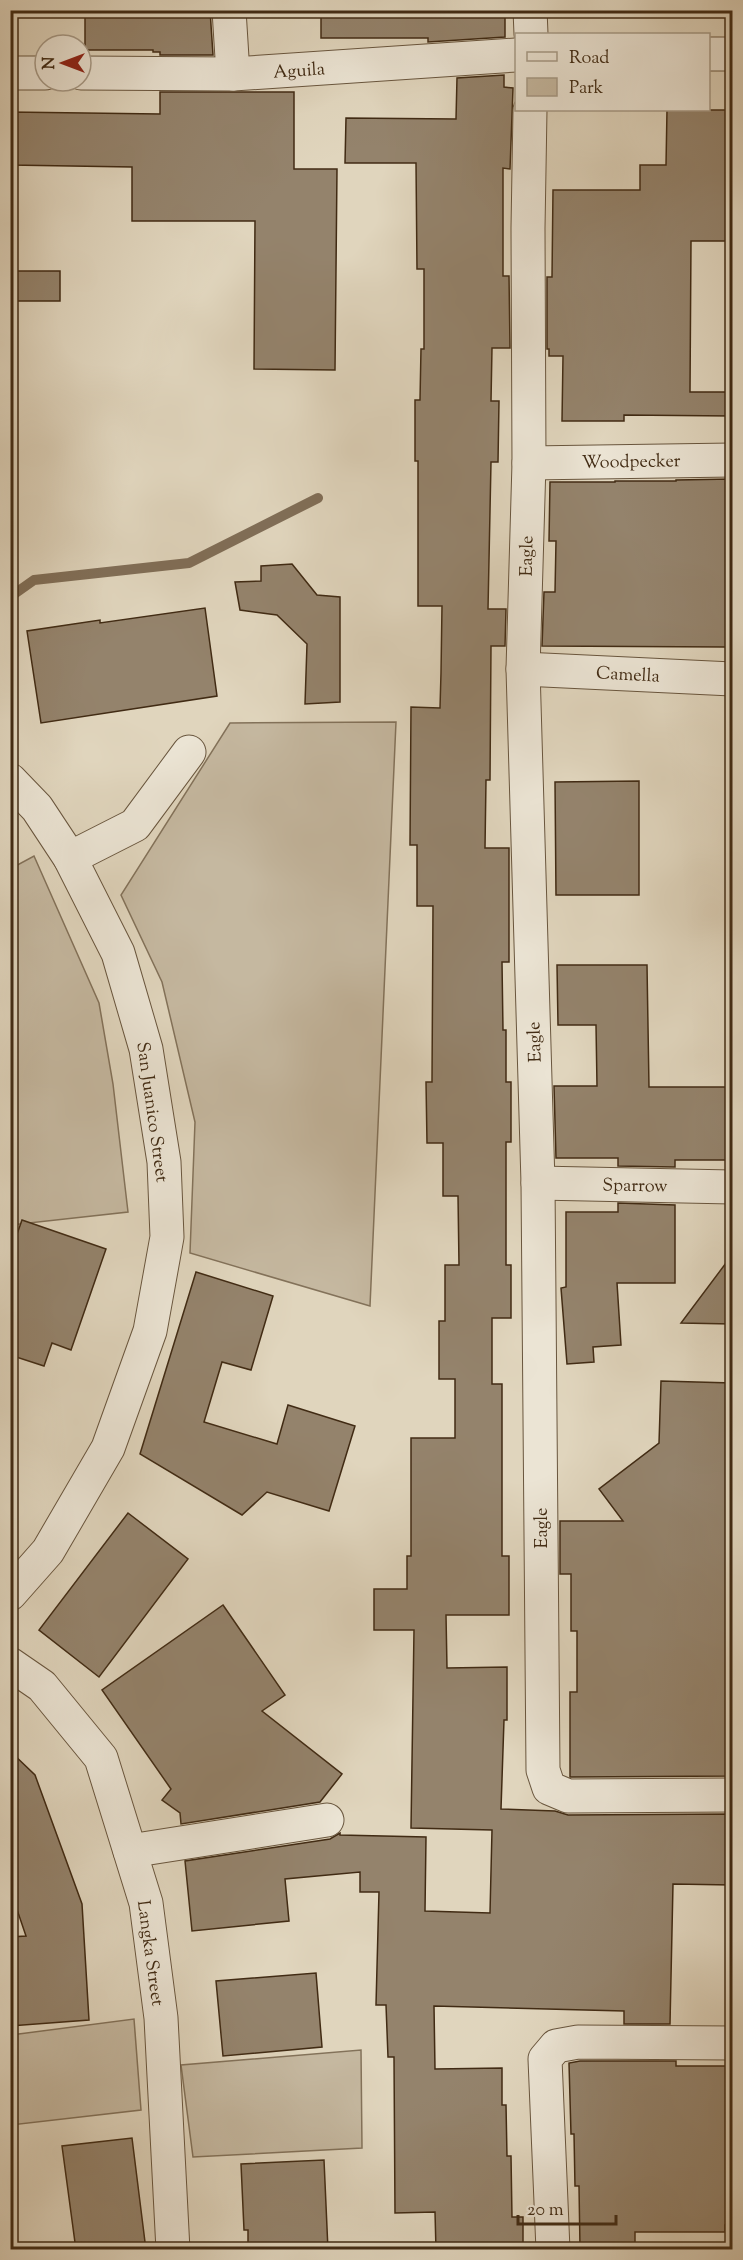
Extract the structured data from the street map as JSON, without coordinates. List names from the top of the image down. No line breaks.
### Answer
{"streets":{"street":["Aguila","Woodpecker","Eagle","Camella","San Juanico Street","Sparrow","Langka Street"]},"crossings":[["Woodpecker","Eagle"],["Eagle","Camella"],["Eagle","Sparrow"]],"legend":["Road","Park"],"scale_bar":"20 m","north":"left"}
